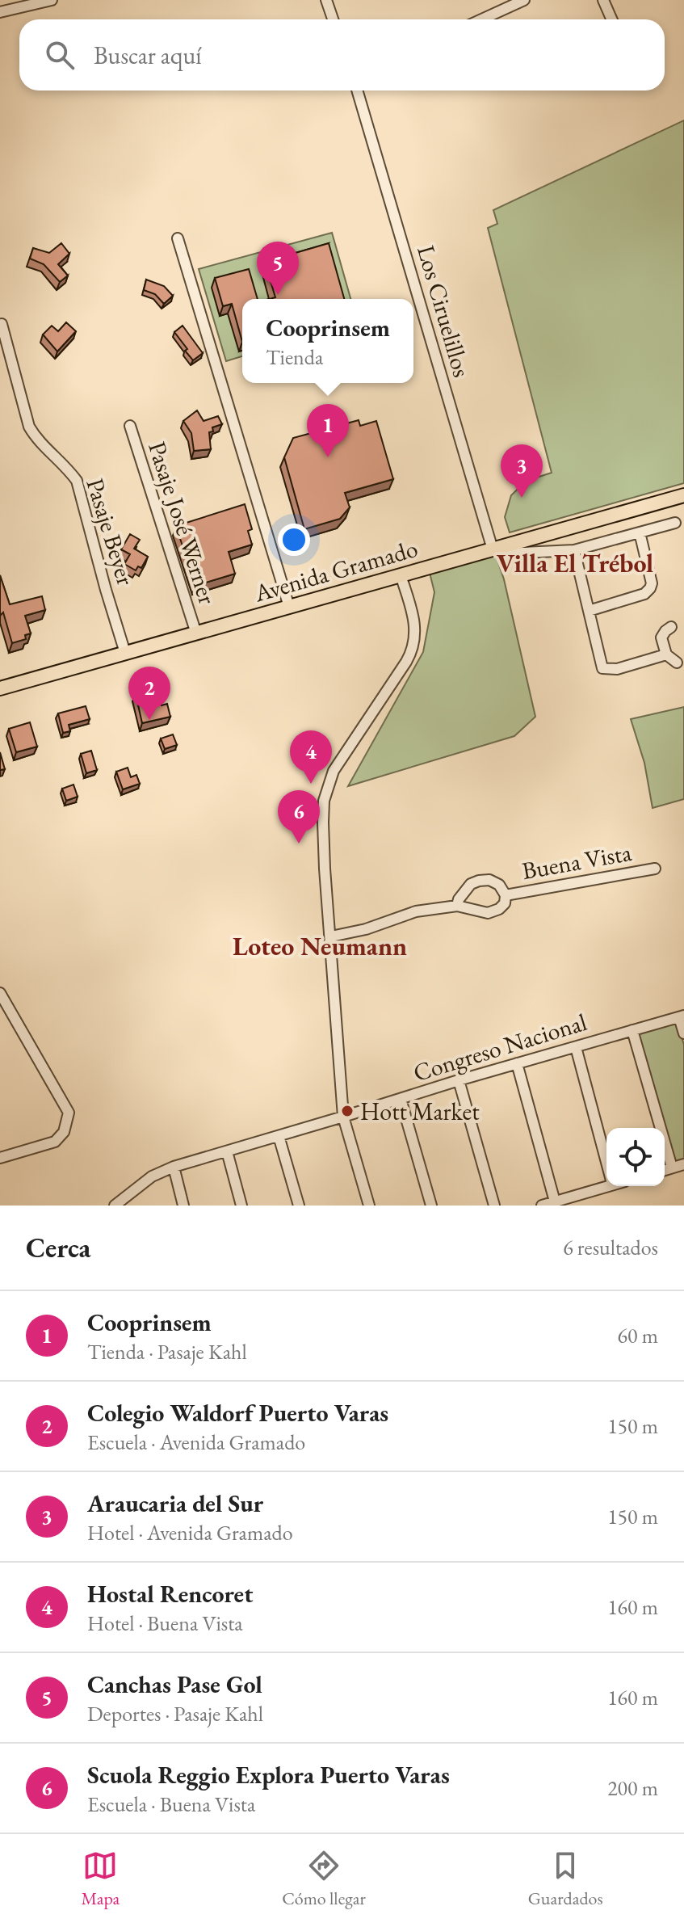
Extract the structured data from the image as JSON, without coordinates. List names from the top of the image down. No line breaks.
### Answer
{"streets":{"main road":["Avenida Gramado"],"street":["Los Ciruelillos","Pasaje José Werner","Pasaje Beyer","Buena Vista","Congreso Nacional"]},"crossings":[["Los Ciruelillos","Avenida Gramado"],["Pasaje José Werner","Avenida Gramado"],["Pasaje Beyer","Avenida Gramado"]],"districts":["Villa El Trébol","Loteo Neumann"],"places":["Hott Market"],"page":{"search":"Buscar aquí","pins":["5","1","3","2","4","6"],"popup":["Cooprinsem","Tienda"],"heading":["Cerca","6 resultados"],"list":[{"mark":"1","name":"Cooprinsem","note":"Tienda · Pasaje Kahl","value":"60 m"},{"mark":"2","name":"Colegio Waldorf Puerto Varas","note":"Escuela · Avenida Gramado","value":"150 m"},{"mark":"3","name":"Araucaria del Sur","note":"Hotel · Avenida Gramado","value":"150 m"},{"mark":"4","name":"Hostal Rencoret","note":"Hotel · Buena Vista","value":"160 m"},{"mark":"5","name":"Canchas Pase Gol","note":"Deportes · Pasaje Kahl","value":"160 m"},{"mark":"6","name":"Scuola Reggio Explora Puerto Varas","note":"Escuela · Buena Vista","value":"200 m"}],"nav":["Mapa","Cómo llegar","Guardados"]}}
